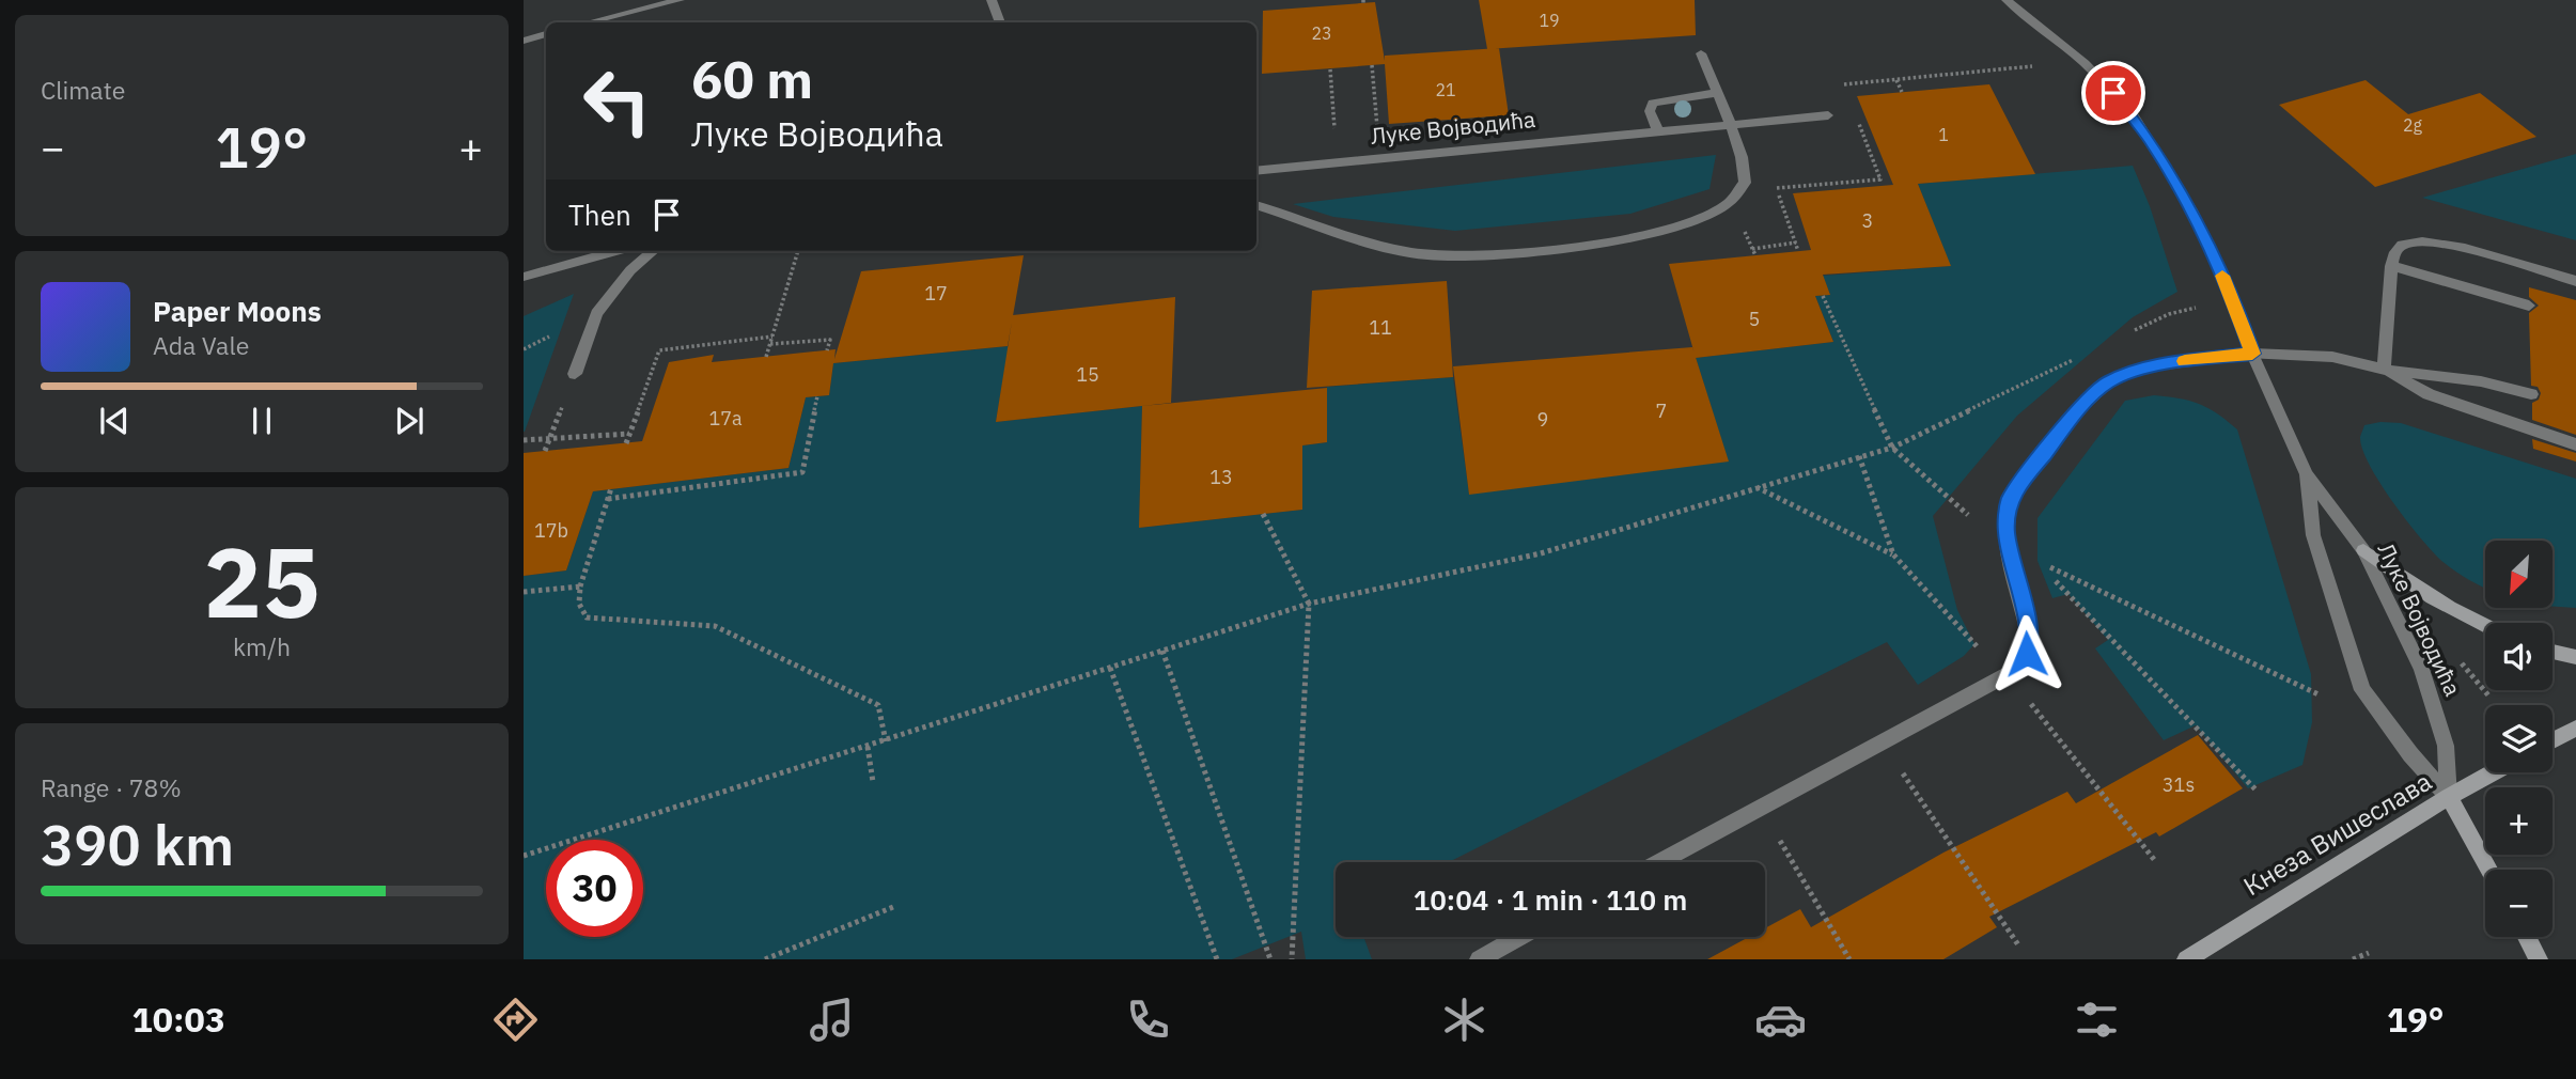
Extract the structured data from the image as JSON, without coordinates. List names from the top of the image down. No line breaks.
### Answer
{"streets":{"main road":["Кнеза Вишеслава"],"street":["Луке Војводића"]},"crossings":[["Луке Војводића","Кнеза Вишеслава"]],"house_numbers":["19","23","21","2g","1","3","17","5","11","15","7","17a","9","13","17b","31s"],"north":"bottom left","page":{"tile":["Climate",["25","km/h"],["Range · 78%","390 km"]],"turn":["60 m","Луке Војводића"],"heat":["−","19°","+"],"then":"Then","song":["Paper Moons","Ada Vale"],"map_buttons":["+","−"],"limit":"30","trip":"10:04 · 1 min · 110 m","tabs":["10:03","19°"]}}
